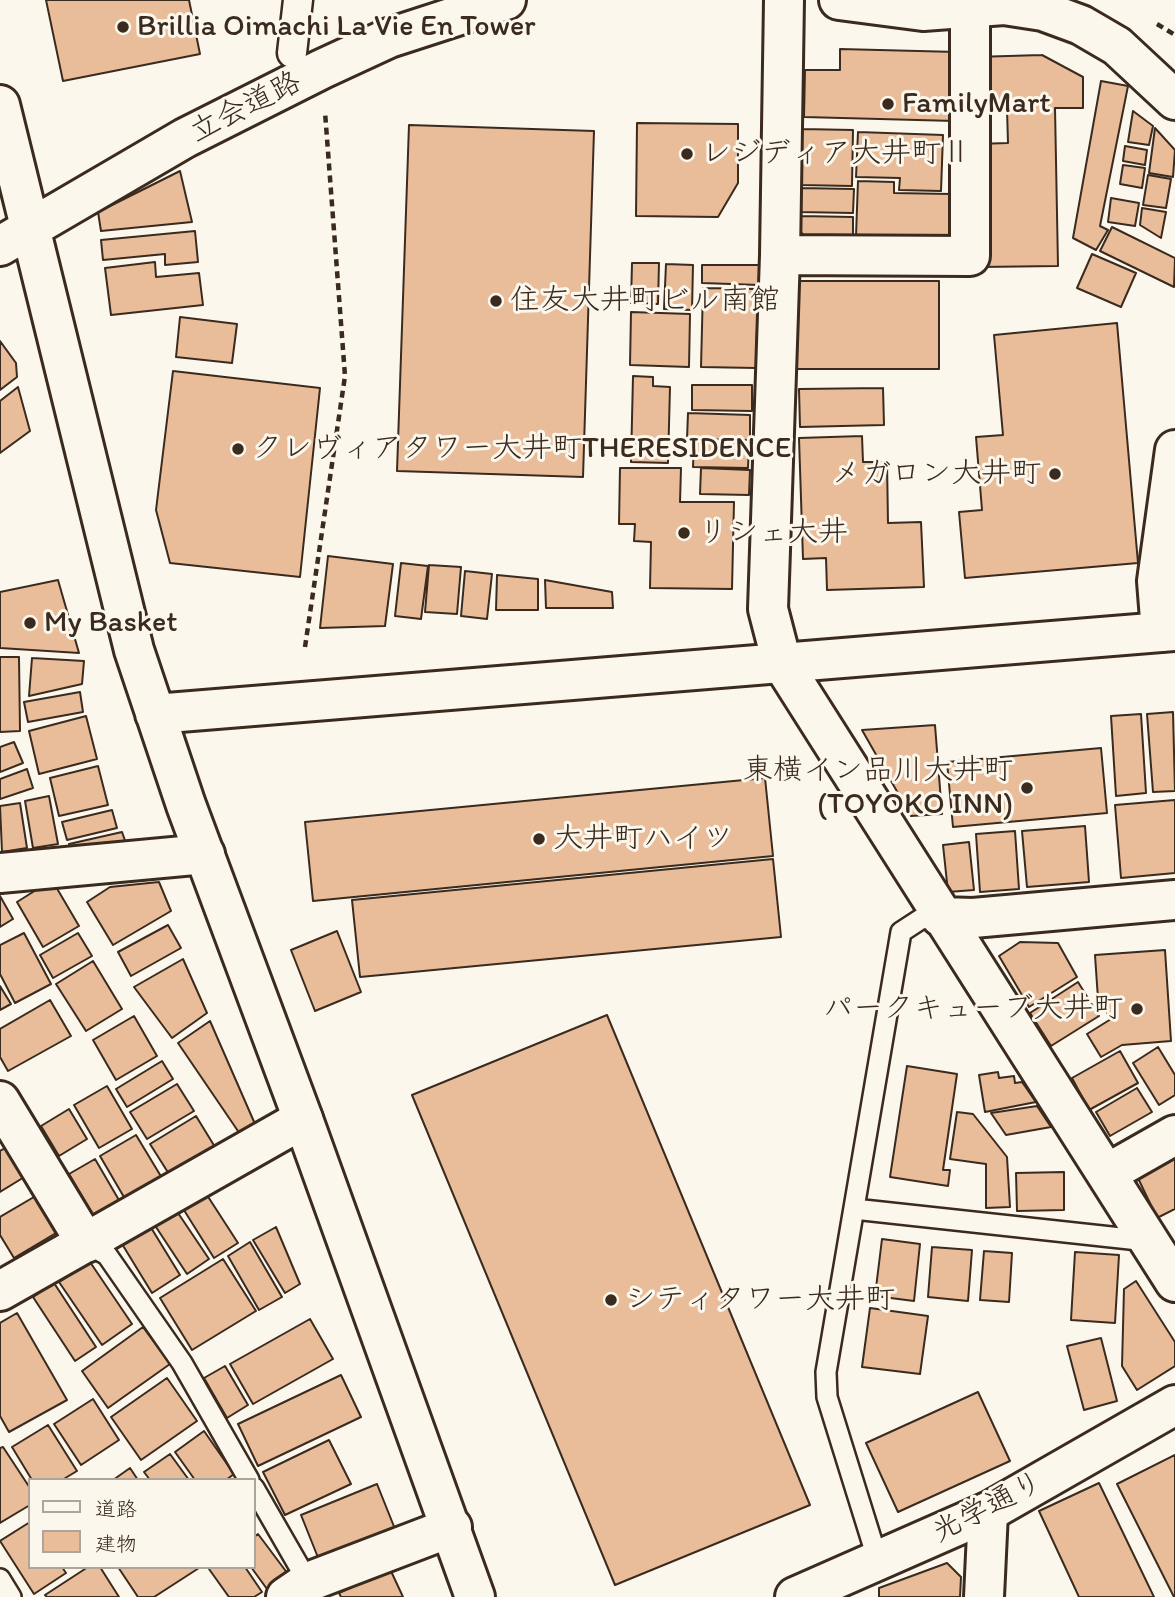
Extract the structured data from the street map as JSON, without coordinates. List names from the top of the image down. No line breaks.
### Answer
{"streets":{"street":["立会道路","光学通り"]},"places":["Brillia Oimachi La Vie En Tower","FamilyMart","レジディア大井町Ⅱ","住友大井町ビル南館","クレヴィアタワー大井町THERESIDENCE","メガロン大井町","リシェ大井","My Basket","東横イン品川大井町 (TOYOKO INN)","大井町ハイツ","パークキューブ大井町","シティタワー大井町"],"legend":["道路","建物"]}
